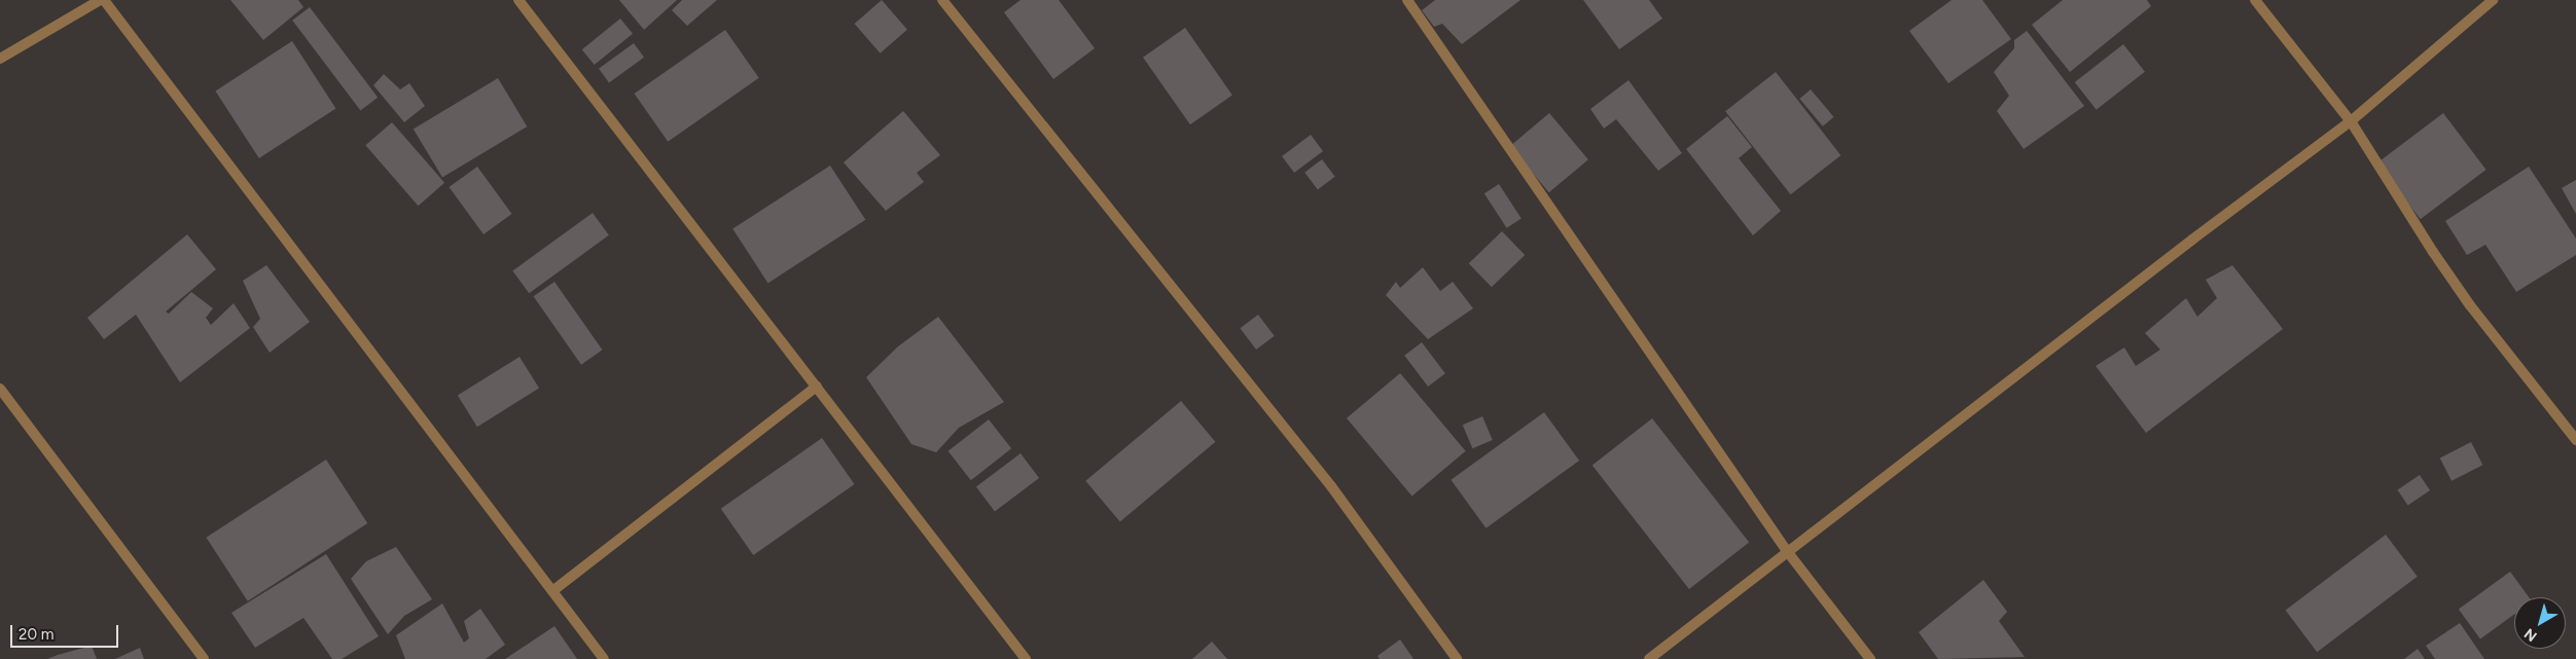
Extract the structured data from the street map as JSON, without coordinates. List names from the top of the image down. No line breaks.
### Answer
{"scale_bar":"20 m","north":"bottom left"}
